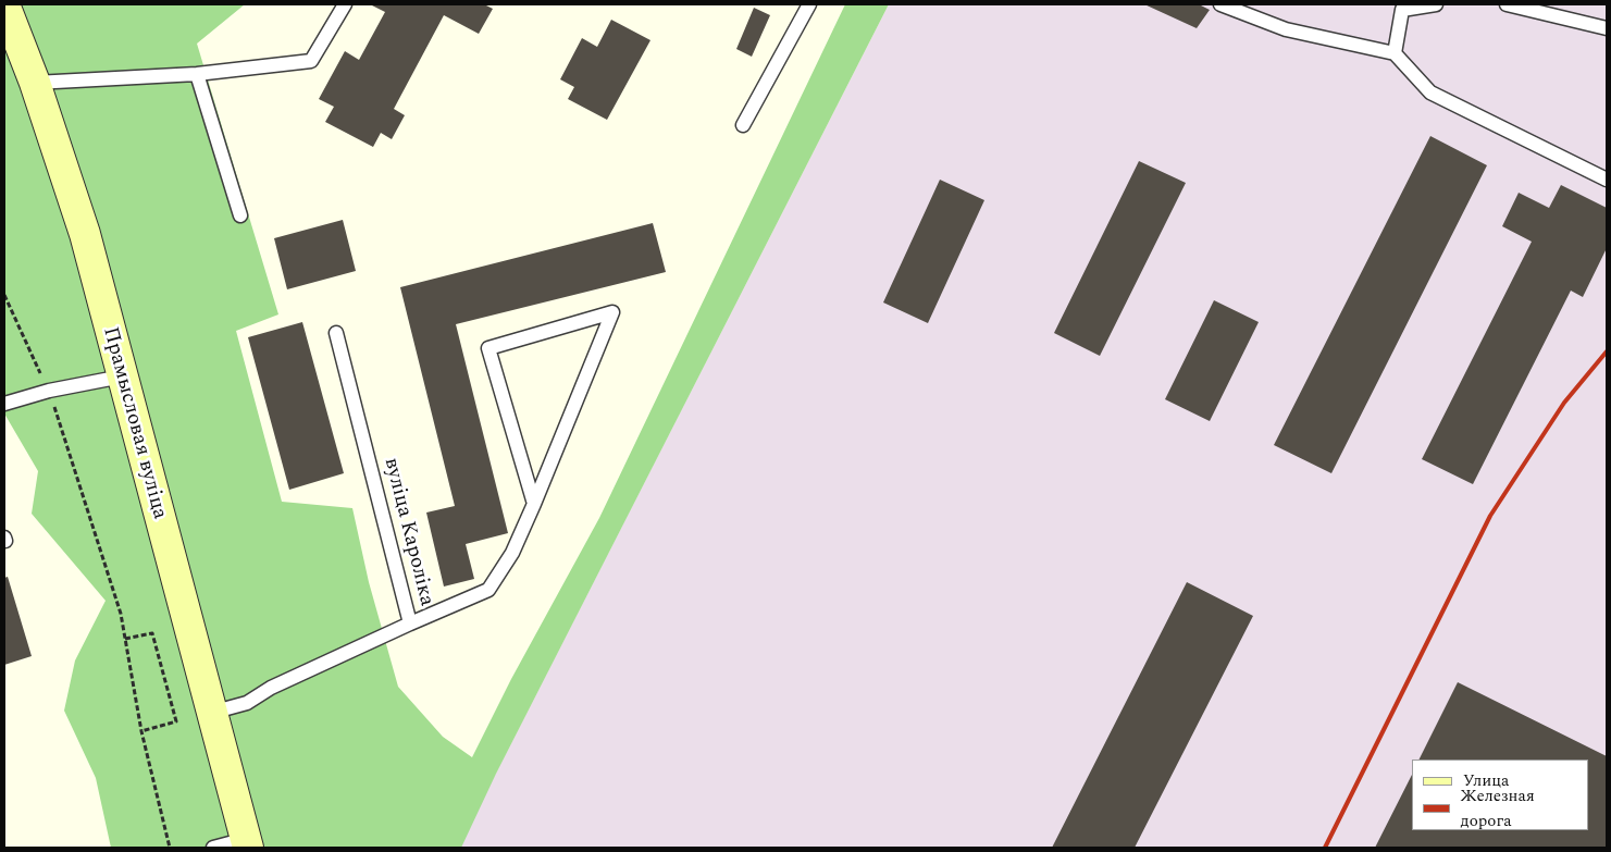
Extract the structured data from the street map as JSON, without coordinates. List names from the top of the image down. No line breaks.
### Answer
{"streets":{"main road":["Прамысловая вуліца"],"lane":["вуліца Кароліка"]},"crossings":[["Прамысловая вуліца","вуліца Кароліка"]],"legend":["Улица","Железная дорога"]}
